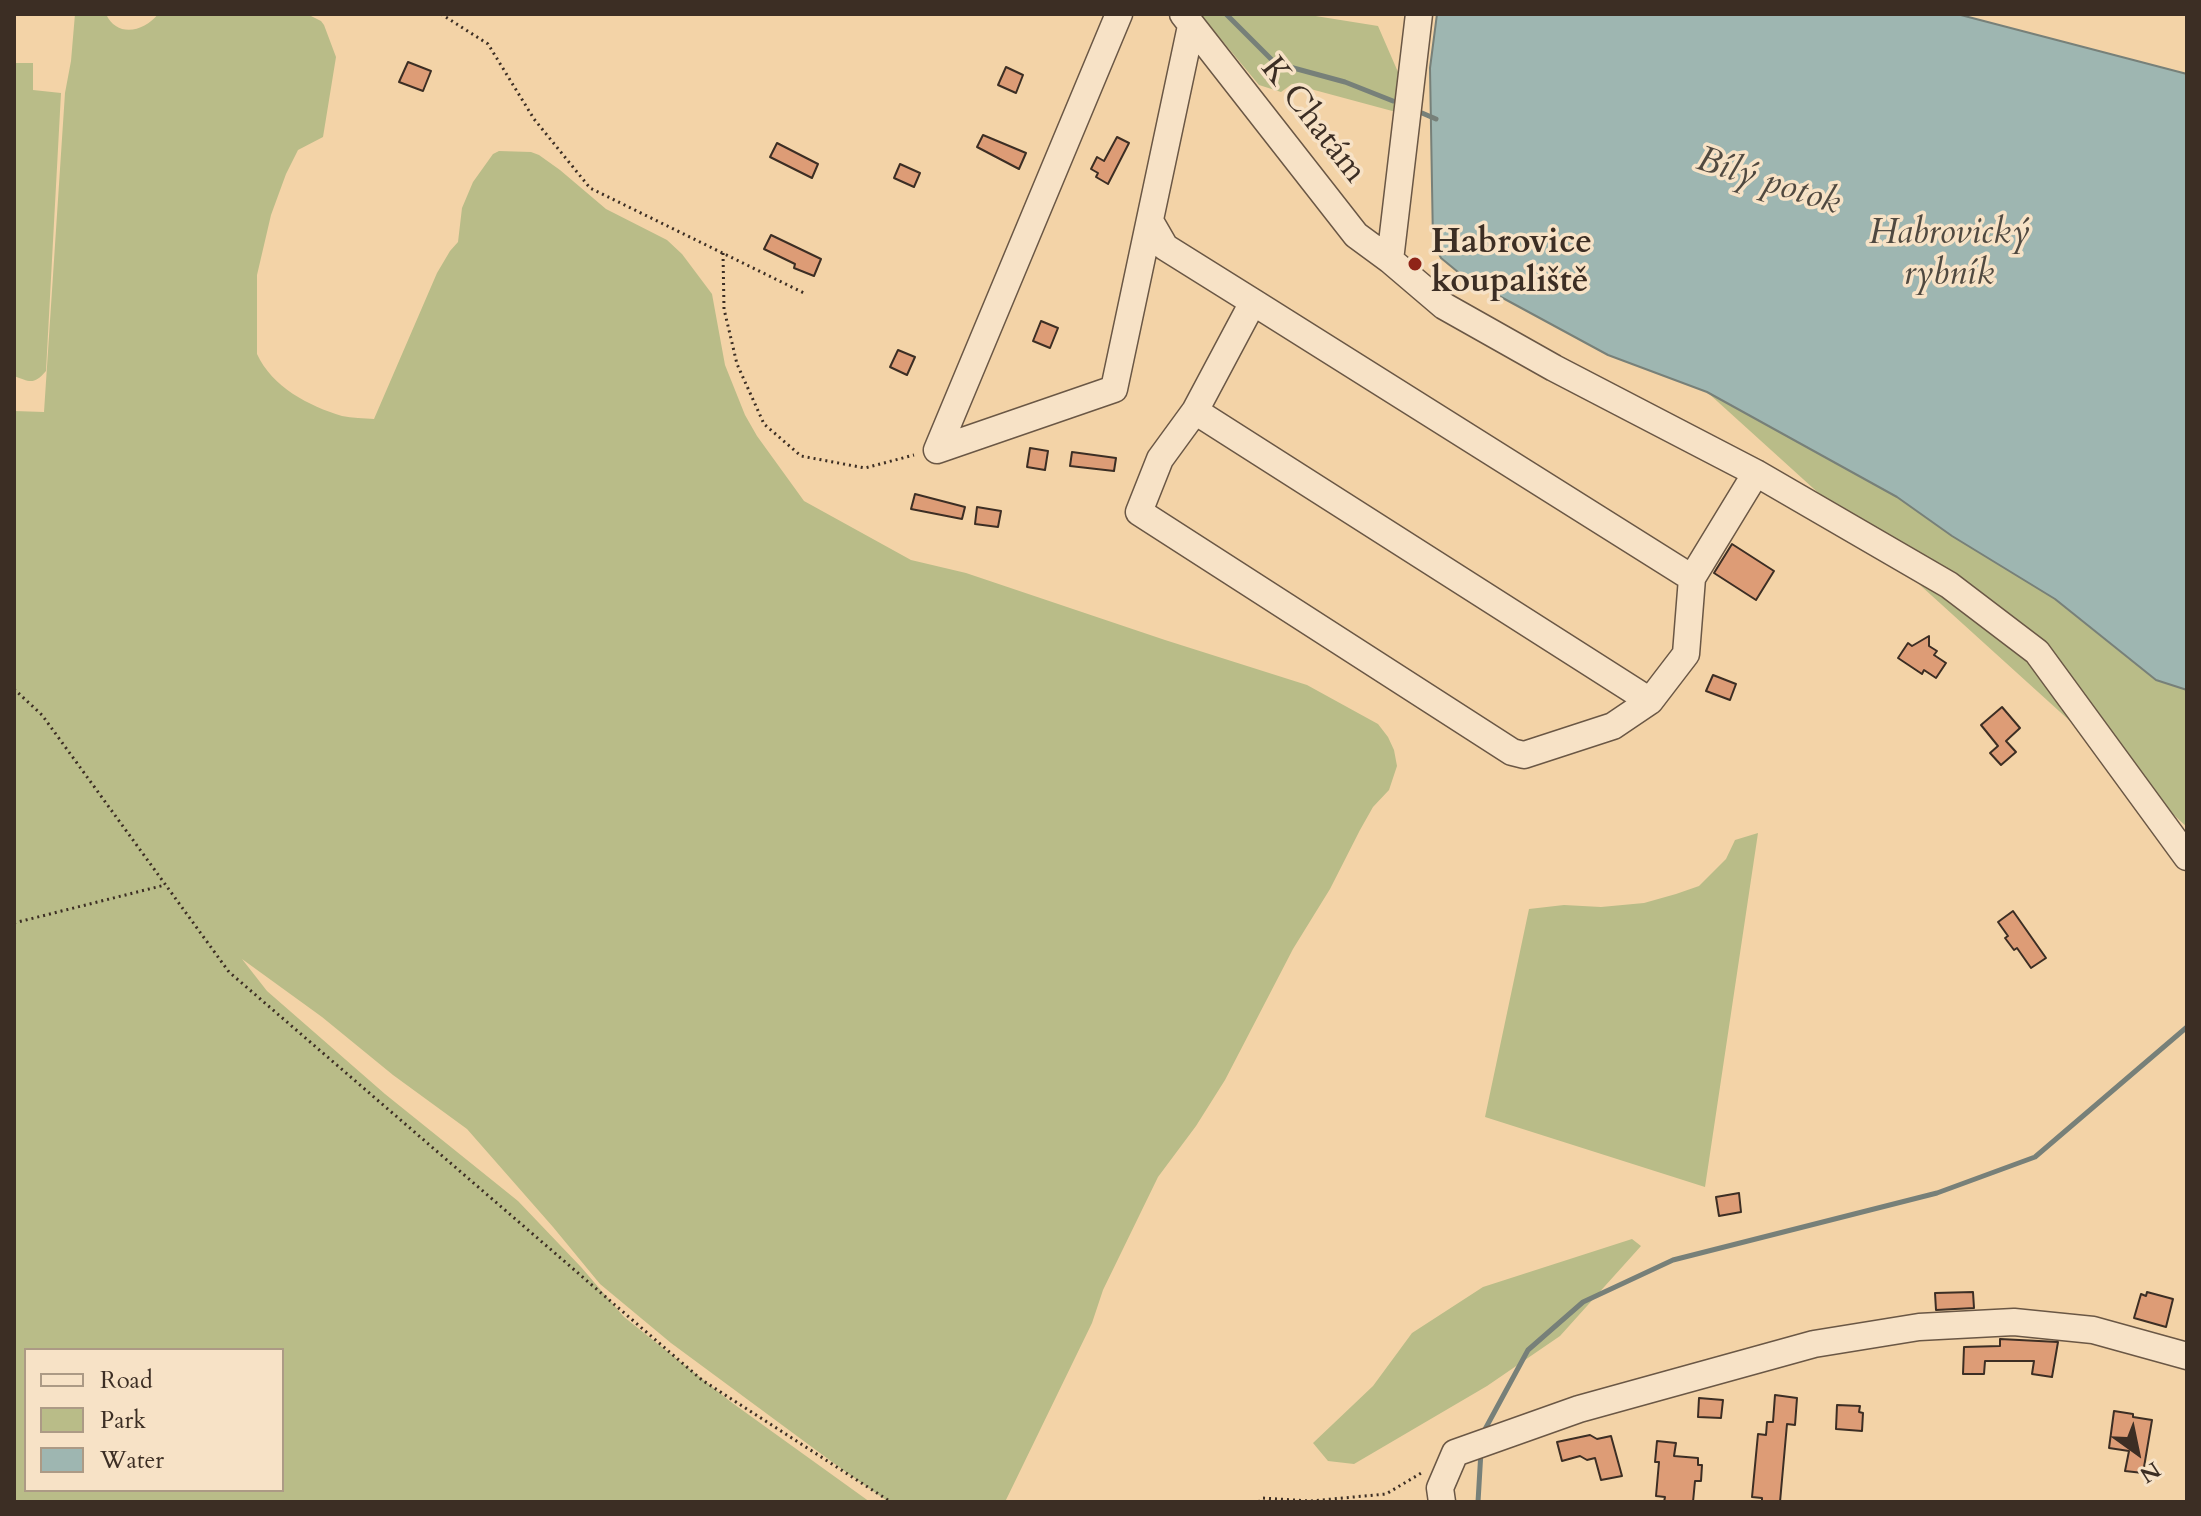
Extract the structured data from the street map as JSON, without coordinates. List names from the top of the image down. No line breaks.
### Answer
{"streets":{"street":["K Chatám"]},"water":["Bílý potok","Habrovický rybník"],"places":["Habrovice koupaliště"],"legend":["Road","Park","Water"],"north":"bottom right"}
